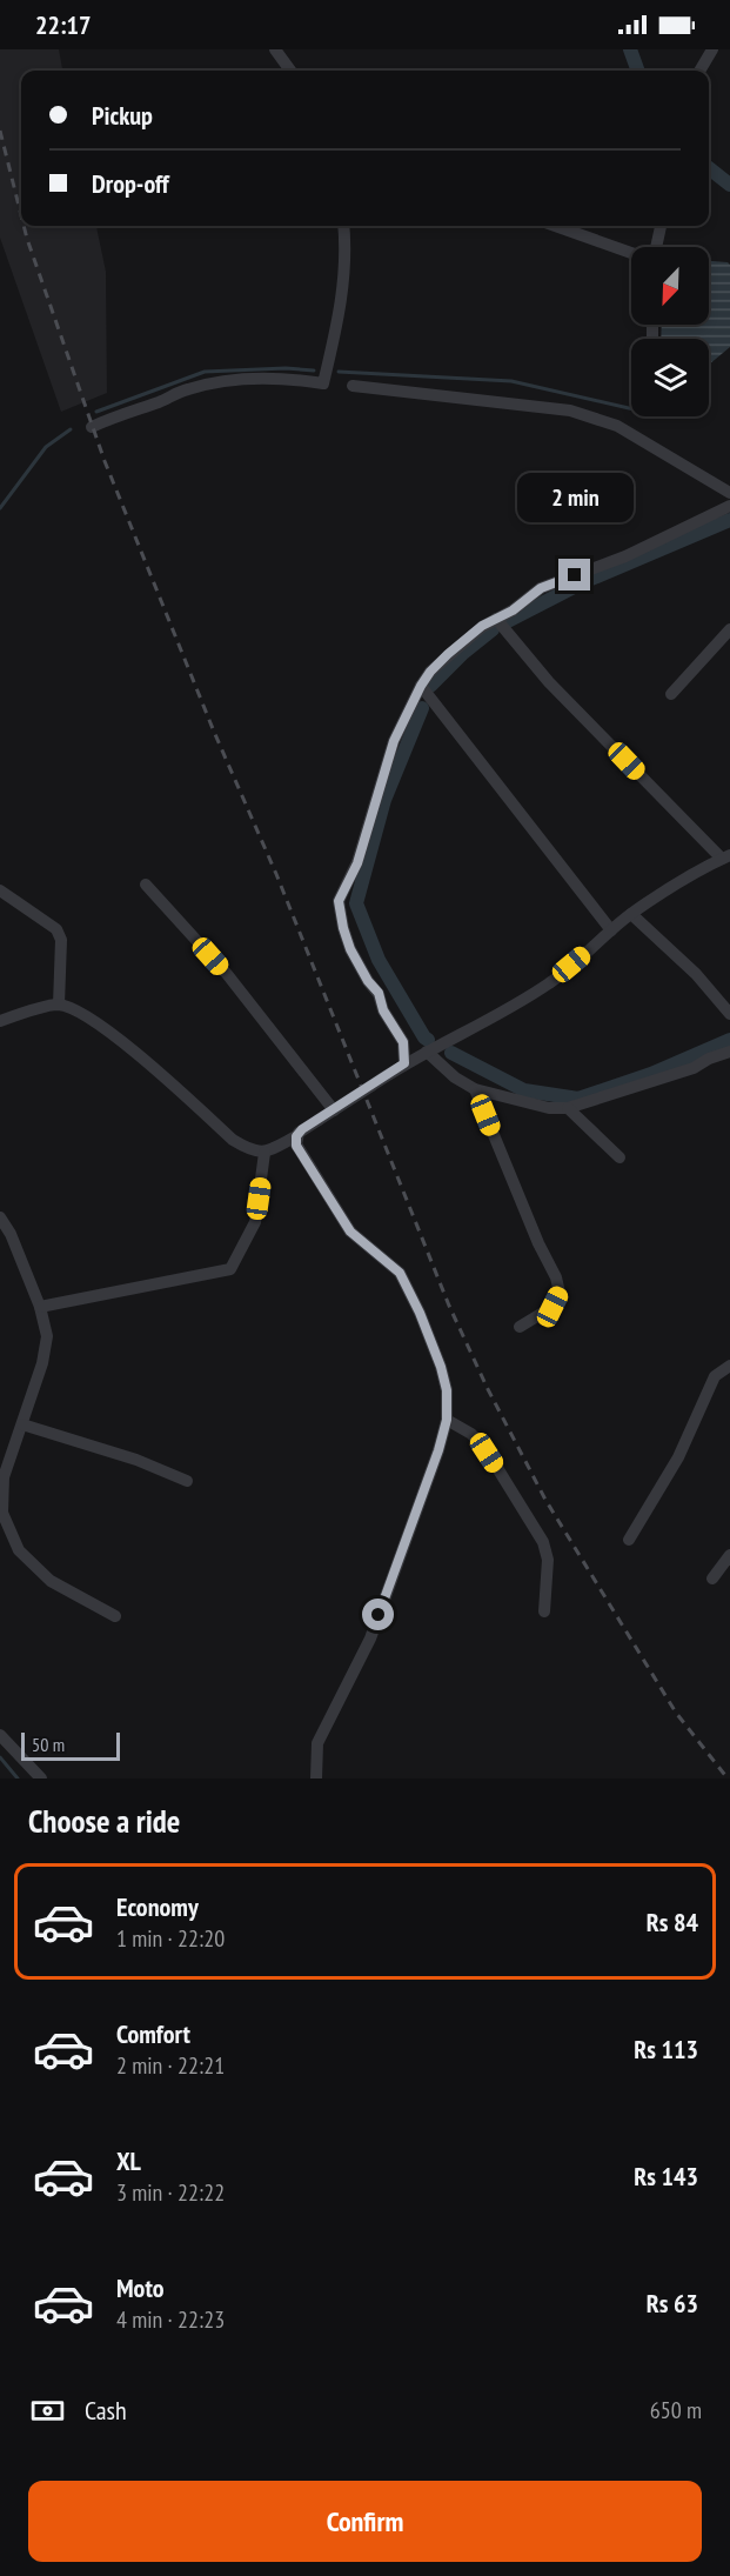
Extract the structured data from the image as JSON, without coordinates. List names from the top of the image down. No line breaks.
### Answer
{"scale_bar":"50 m","north":"bottom left","page":{"status":"22:17","banner":["Pickup","Drop-off"],"bubble":"2 min","scale":"50 m","heading":"Choose a ride","list":[{"name":"Economy","note":"1 min · 22:20","value":"Rs 84"},{"name":"Comfort","note":"2 min · 22:21","value":"Rs 113"},{"name":"XL","note":"3 min · 22:22","value":"Rs 143"},{"name":"Moto","note":"4 min · 22:23","value":"Rs 63"}],"pay":["Cash","650 m"],"buttons":"Confirm"}}
